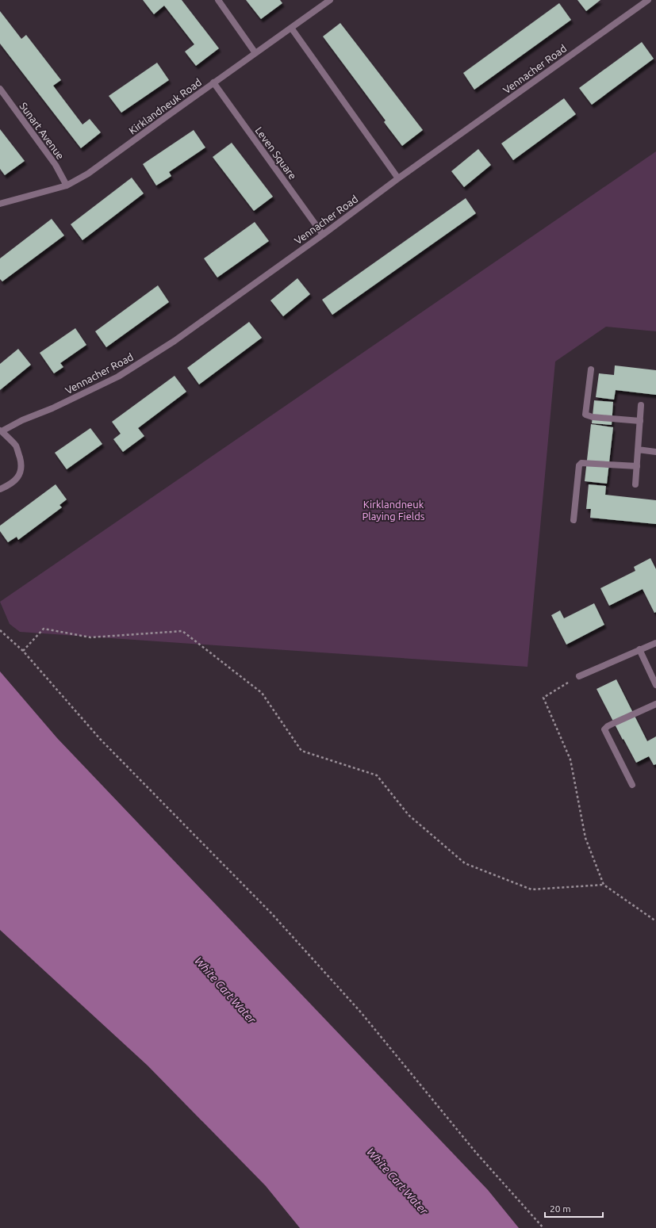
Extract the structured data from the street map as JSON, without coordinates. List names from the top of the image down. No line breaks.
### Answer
{"streets":{"street":["Vennacher Road","Kirklandneuk Road","Sunart Avenue","Leven Square"]},"crossings":[["Vennacher Road","Leven Square"],["Kirklandneuk Road","Sunart Avenue"],["Kirklandneuk Road","Leven Square"]],"water":["White Cart Water"],"parks":["Kirklandneuk Playing Fields"],"scale_bar":"20 m"}
